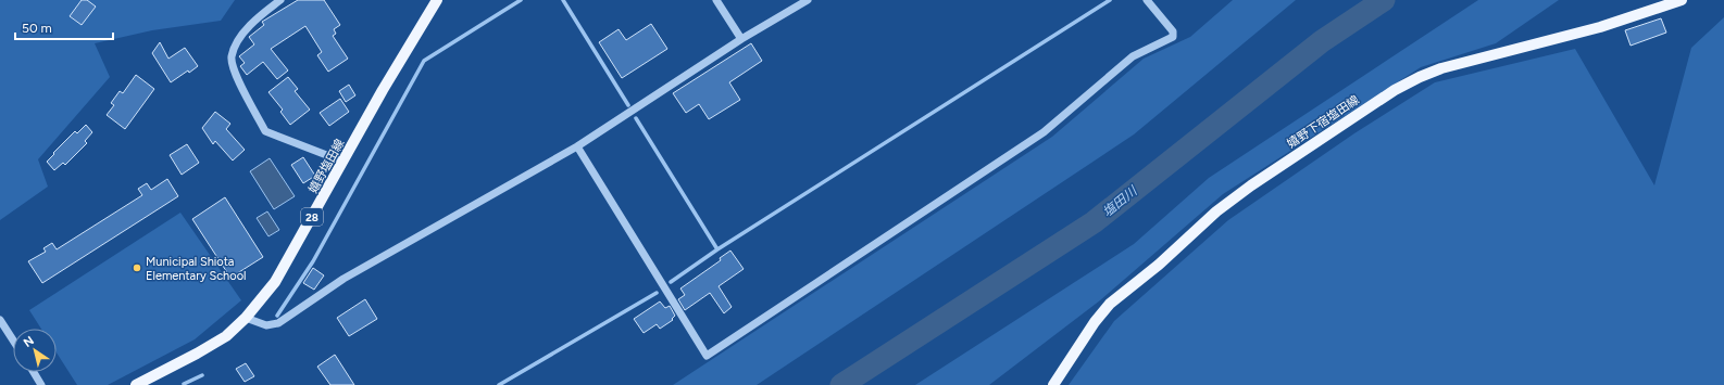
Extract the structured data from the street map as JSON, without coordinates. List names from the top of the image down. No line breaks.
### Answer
{"streets":{"main road":["嬉野下宿塩田線","嬉野塩田線","28"]},"water":["塩田川"],"places":["Municipal Shiota Elementary School"],"scale_bar":"50 m","north":"top left"}
